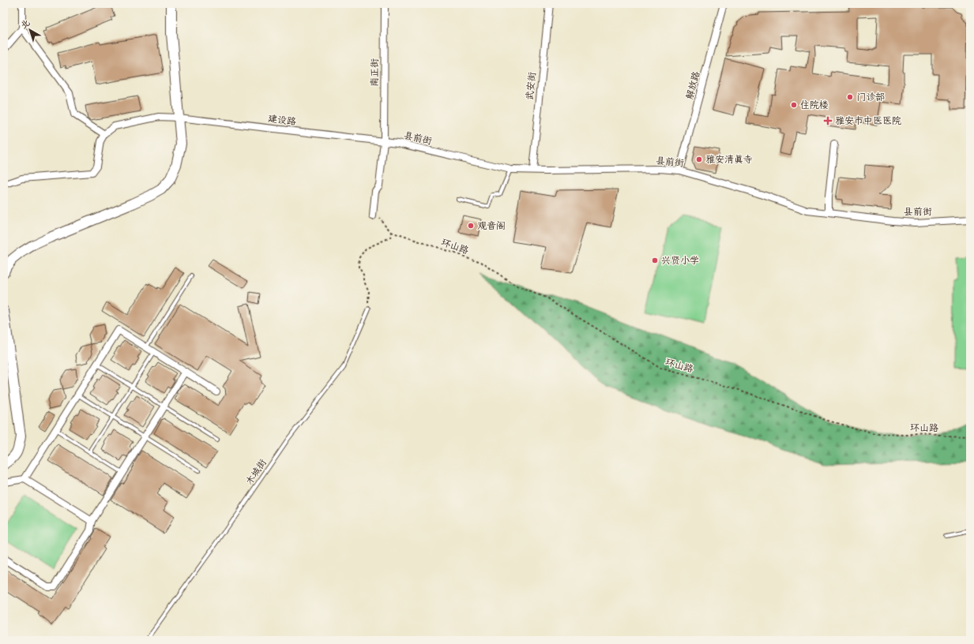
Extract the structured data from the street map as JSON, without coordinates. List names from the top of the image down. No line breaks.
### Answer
{"streets":{"street":["南正街","解放路","武安街","建设路","县前街"],"lane":["木城街"],"path":["环山路"]},"crossings":[["南正街","建设路"],["南正街","县前街"],["解放路","县前街"],["武安街","县前街"],["建设路","县前街"]],"places":{"other":["门诊部","住院楼","雅安清真寺","观音阁","兴贤小学"],"health":["雅安市中医医院"]},"north":"top left"}
